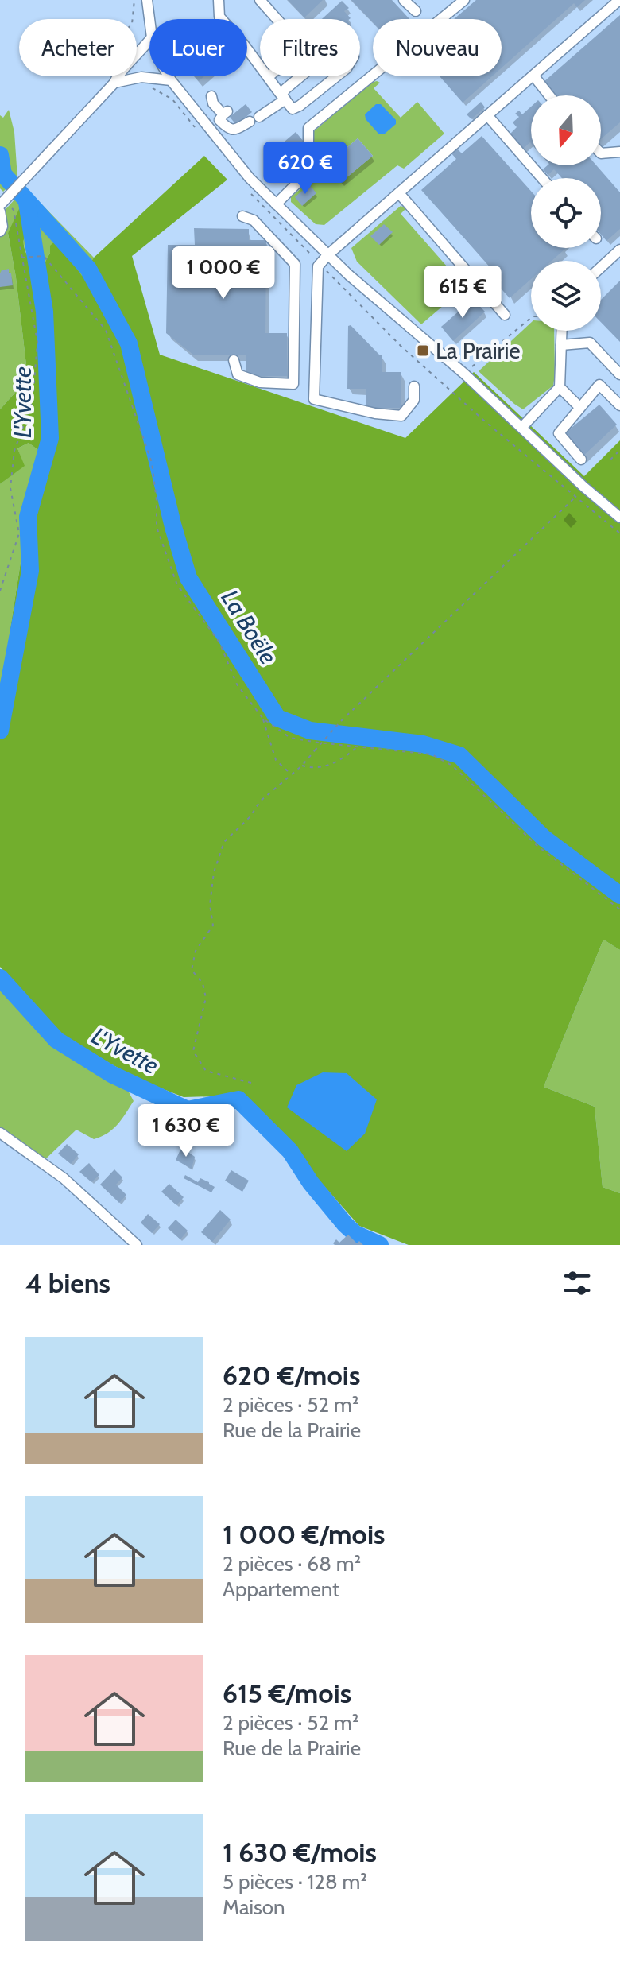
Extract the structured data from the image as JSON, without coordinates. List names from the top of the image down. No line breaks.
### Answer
{"water":["L'Yvette","La Boële"],"places":{"transit":["La Prairie"]},"north":"bottom","page":{"chip":["Acheter","Louer","Filtres","Nouveau"],"price":["620 €","1 000 €","615 €","1 630 €"],"heading":"4 biens","list":[{"name":"620 €/mois","note":"2 pièces · 52 m² · Rue de la Prairie"},{"name":"1 000 €/mois","note":"2 pièces · 68 m² · Appartement"},{"name":"615 €/mois","note":"2 pièces · 52 m² · Rue de la Prairie"},{"name":"1 630 €/mois","note":"5 pièces · 128 m² · Maison"}]}}
